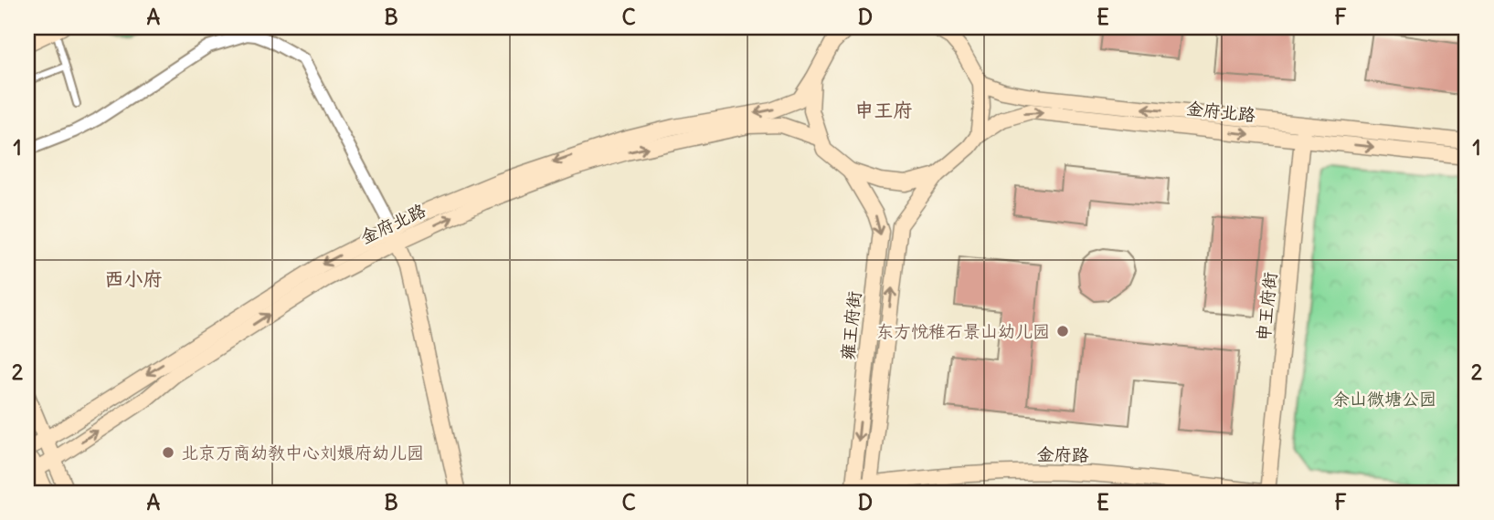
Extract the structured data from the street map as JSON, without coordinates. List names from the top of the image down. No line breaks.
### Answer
{"streets":{"main road":["金府北路","申王府街","雍王府街","金府路"]},"crossings":[["金府北路","申王府街"],["金府北路","雍王府街"],["申王府街","金府路"],["雍王府街","金府路"]],"districts":["申王府","西小府"],"parks":["余山微塘公园"],"places":["东方悦稚石景山幼儿园","北京万商幼教中心刘娘府幼儿园"],"grid":{"columns":["A","B","C","D","E","F"],"rows":["1","2"]}}
